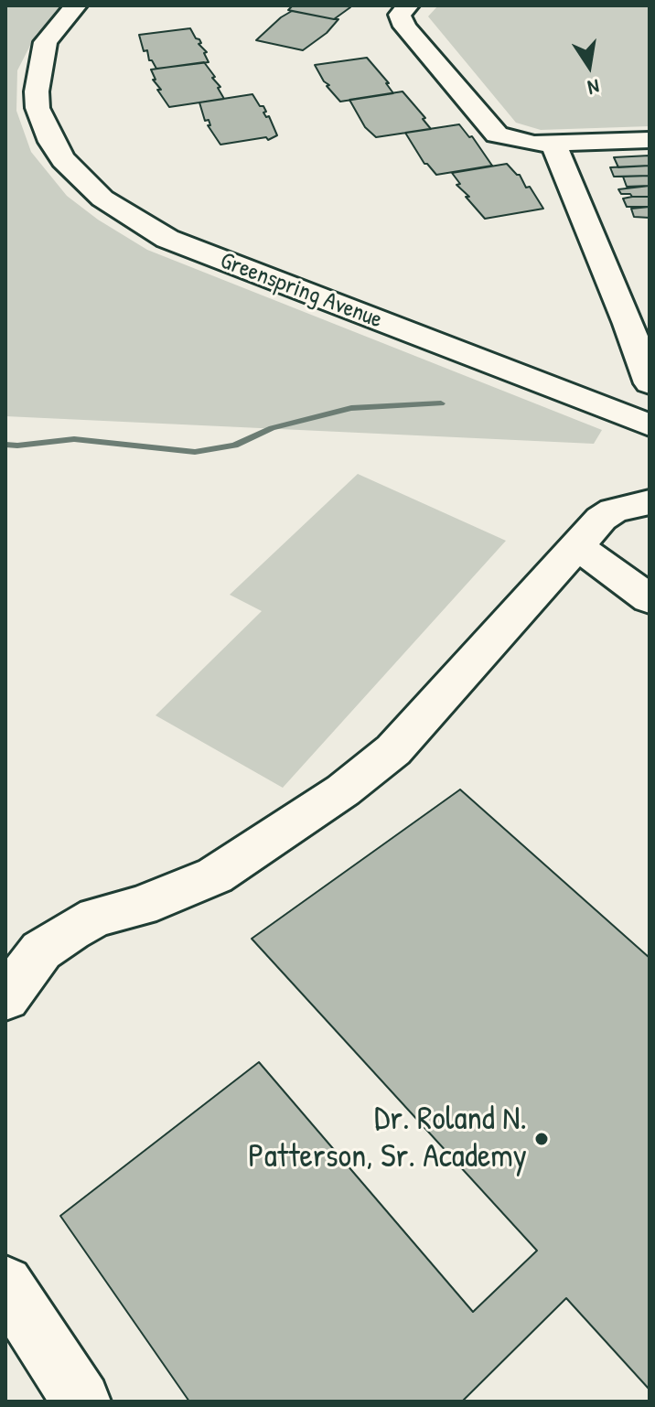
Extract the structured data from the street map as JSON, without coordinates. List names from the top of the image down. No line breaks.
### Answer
{"streets":{"main road":["Greenspring Avenue"]},"places":["Dr. Roland N. Patterson, Sr. Academy"],"north":"bottom"}
